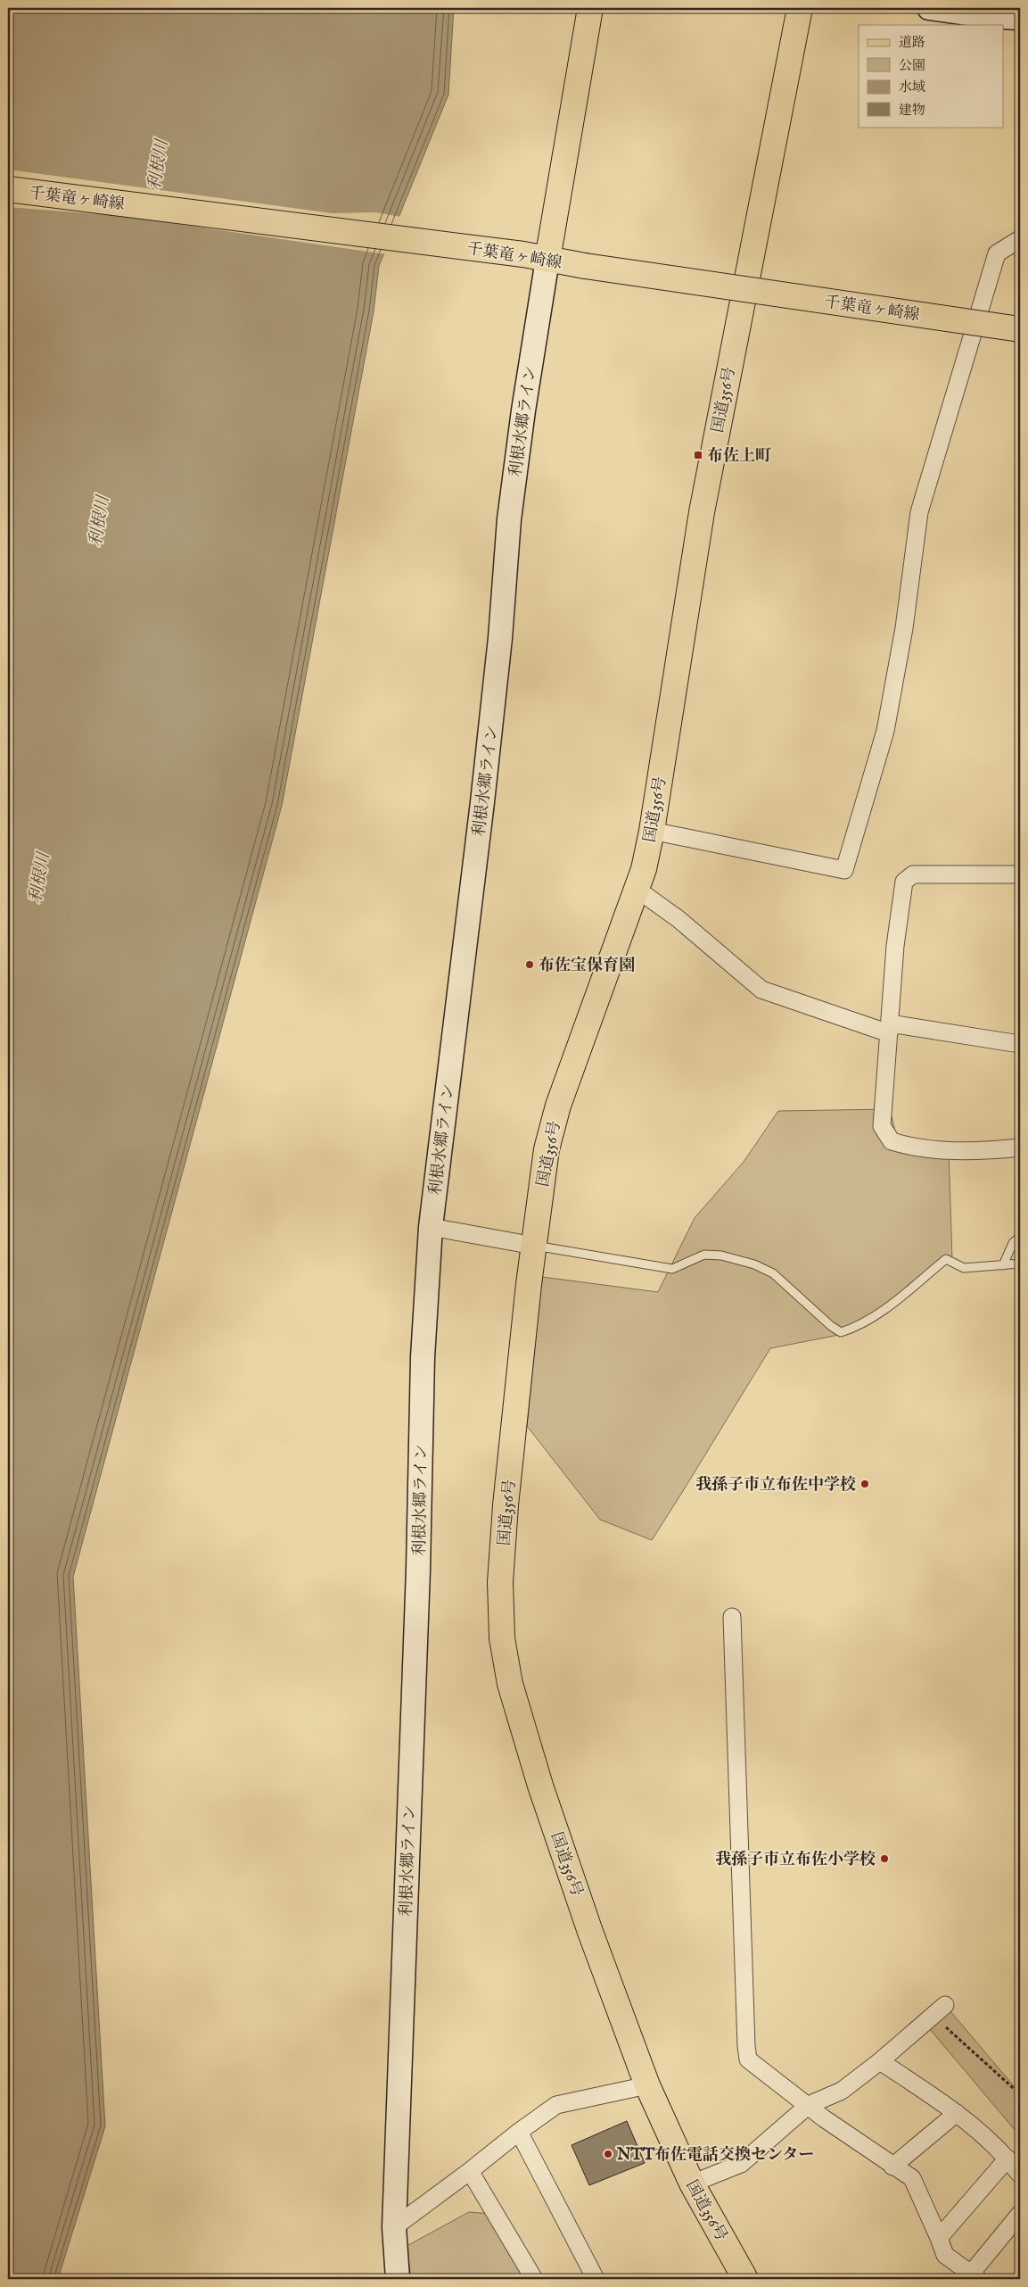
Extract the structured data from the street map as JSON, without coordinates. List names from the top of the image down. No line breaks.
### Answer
{"streets":{"main road":["千葉竜ヶ崎線","国道356号","利根水郷ライン"]},"crossings":[["千葉竜ヶ崎線","利根水郷ライン"]],"water":["利根川"],"places":{"transit":["布佐上町"],"other":["布佐宝保育園","我孫子市立布佐中学校","我孫子市立布佐小学校","NTT布佐電話交換センター"]},"legend":["道路","公園","水域","建物"]}
